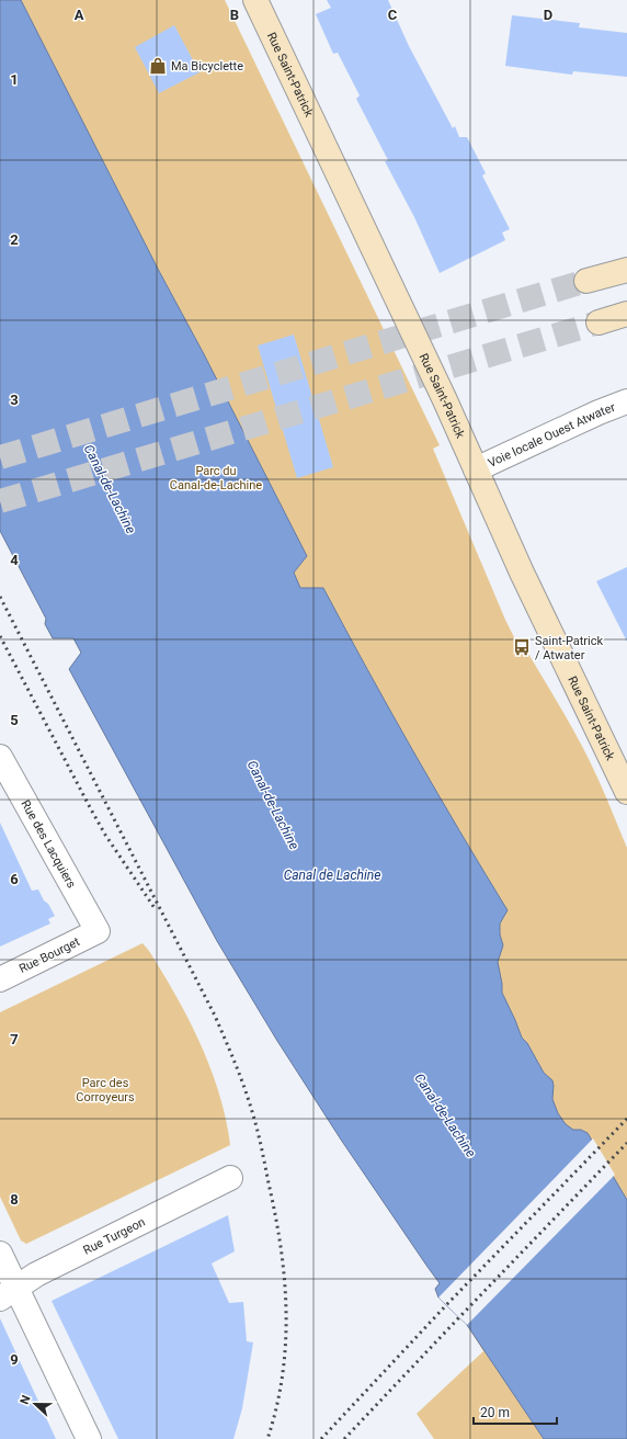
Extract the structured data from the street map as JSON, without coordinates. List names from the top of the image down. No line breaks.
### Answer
{"streets":{"main road":["Rue Saint-Patrick"],"street":["Voie locale Ouest Atwater","Rue des Lacquiers","Rue Bourget","Rue Turgeon"]},"crossings":[["Rue Saint-Patrick","Voie locale Ouest Atwater"],["Rue des Lacquiers","Rue Bourget"]],"water":["Canal-de-Lachine","Canal de Lachine"],"parks":["Parc du Canal-de-Lachine","Parc des Corroyeurs"],"places":{"shop":["Ma Bicyclette"],"bus stop":["Saint-Patrick / Atwater"]},"scale_bar":"20 m","north":"left","grid":{"columns":["A","B","C","D"],"rows":["1","2","3","4","5","6","7","8","9"]}}
